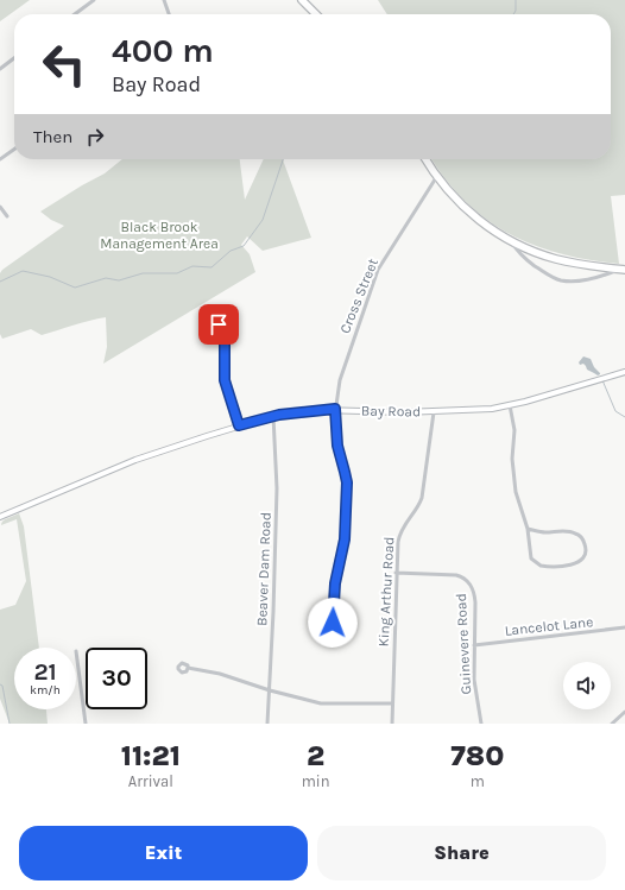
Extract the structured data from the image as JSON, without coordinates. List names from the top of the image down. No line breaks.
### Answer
{"streets":{"main road":["Bay Road"],"street":["Cross Street","Beaver Dam Road","King Arthur Road","Lancelot Lane","Guinevere Road"]},"crossings":[["Cross Street","Bay Road"],["Bay Road","Beaver Dam Road"],["Bay Road","King Arthur Road"],["King Arthur Road","Guinevere Road"],["Lancelot Lane","Guinevere Road"]],"parks":["Black Brook Management Area"],"page":{"turn":["400 m","Bay Road"],"then":"Then","speed":"21 km/h","limit":"30","eta":["11:21","Arrival","2","min","780","m"],"buttons":["Exit","Share"]}}
